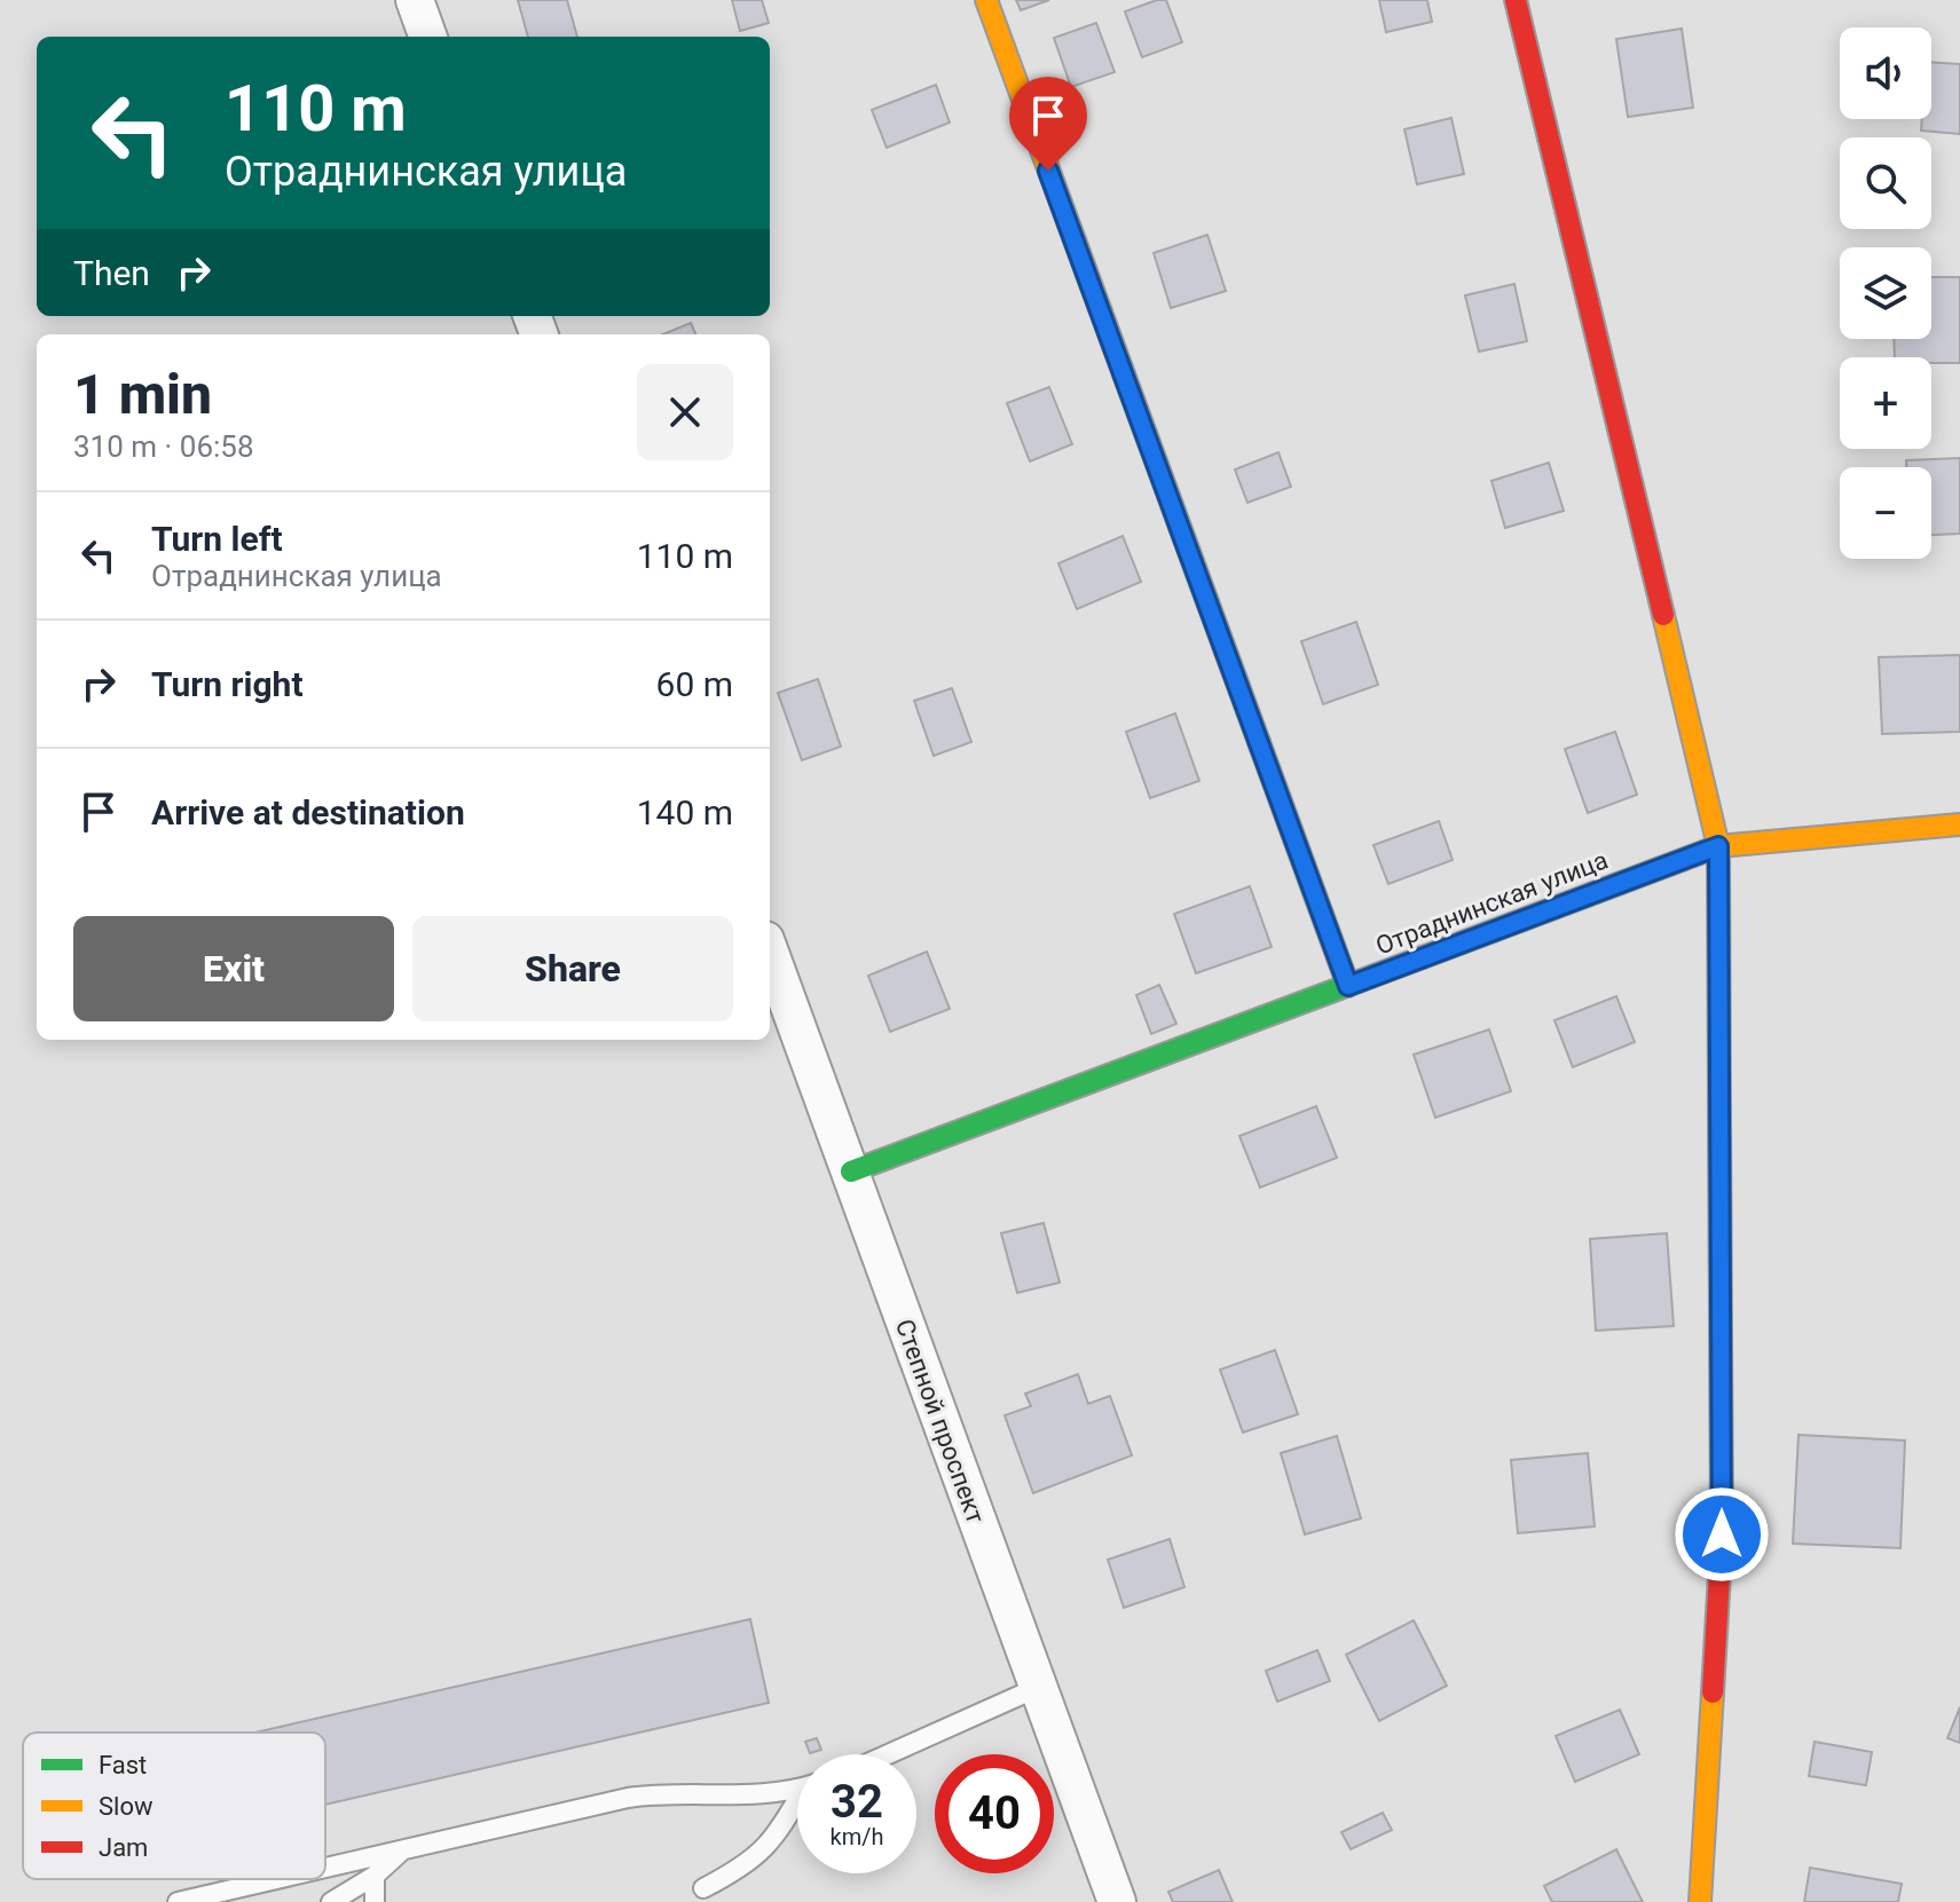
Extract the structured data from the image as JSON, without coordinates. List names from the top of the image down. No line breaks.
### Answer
{"streets":{"street":["Отраднинская улица","Степной проспект"]},"crossings":[["Отраднинская улица","Степной проспект"]],"legend":["Fast","Slow","Jam"],"page":{"map_buttons":["+","−"],"turn":["110 m","Отраднинская улица"],"then":"Then","heading":["1 min","310 m · 06:58"],"list":[{"name":"Turn left","note":"Отраднинская улица","value":"110 m"},{"name":"Turn right","value":"60 m"},{"name":"Arrive at destination","value":"140 m"}],"buttons":["Exit","Share"],"speed":"32 km/h","limit":"40"}}
